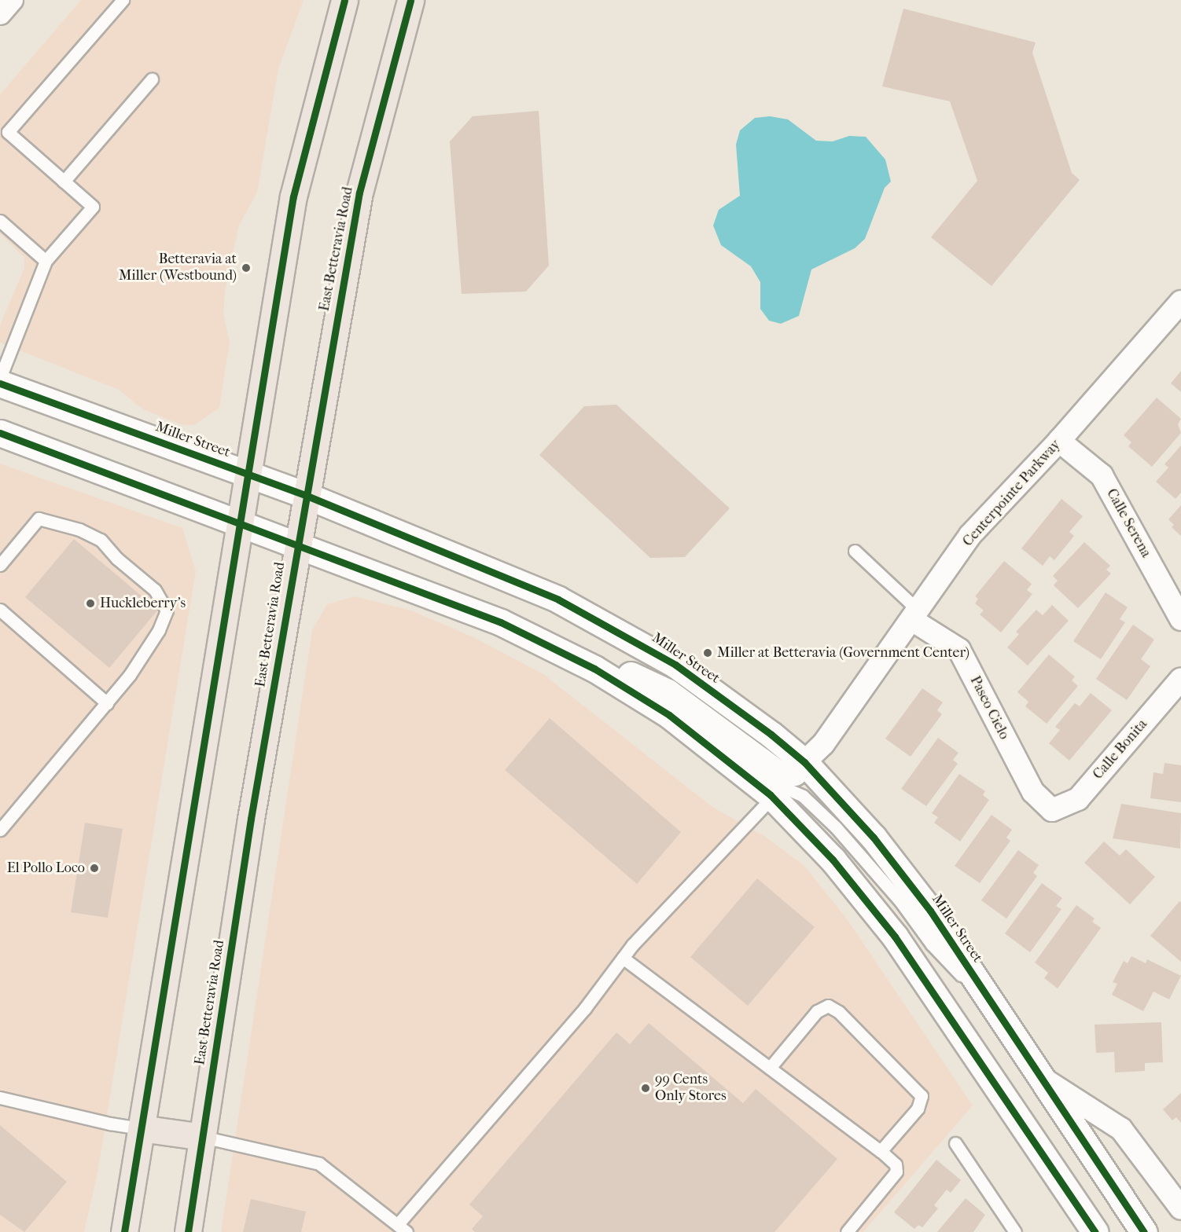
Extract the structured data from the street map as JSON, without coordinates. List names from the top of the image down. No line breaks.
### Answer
{"streets":{"highway":["East Betteravia Road"],"street":["Miller Street","Centerpointe Parkway","Calle Serena","Paseo Cielo","Calle Bonita"]},"crossings":[["East Betteravia Road","Miller Street"],["Miller Street","Centerpointe Parkway"],["Centerpointe Parkway","Calle Serena"],["Centerpointe Parkway","Paseo Cielo"],["Paseo Cielo","Calle Bonita"]],"places":["Betteravia at Miller (Westbound)","Huckleberry's","Miller at Betteravia (Government Center)","El Pollo Loco","99 Cents Only Stores"]}
